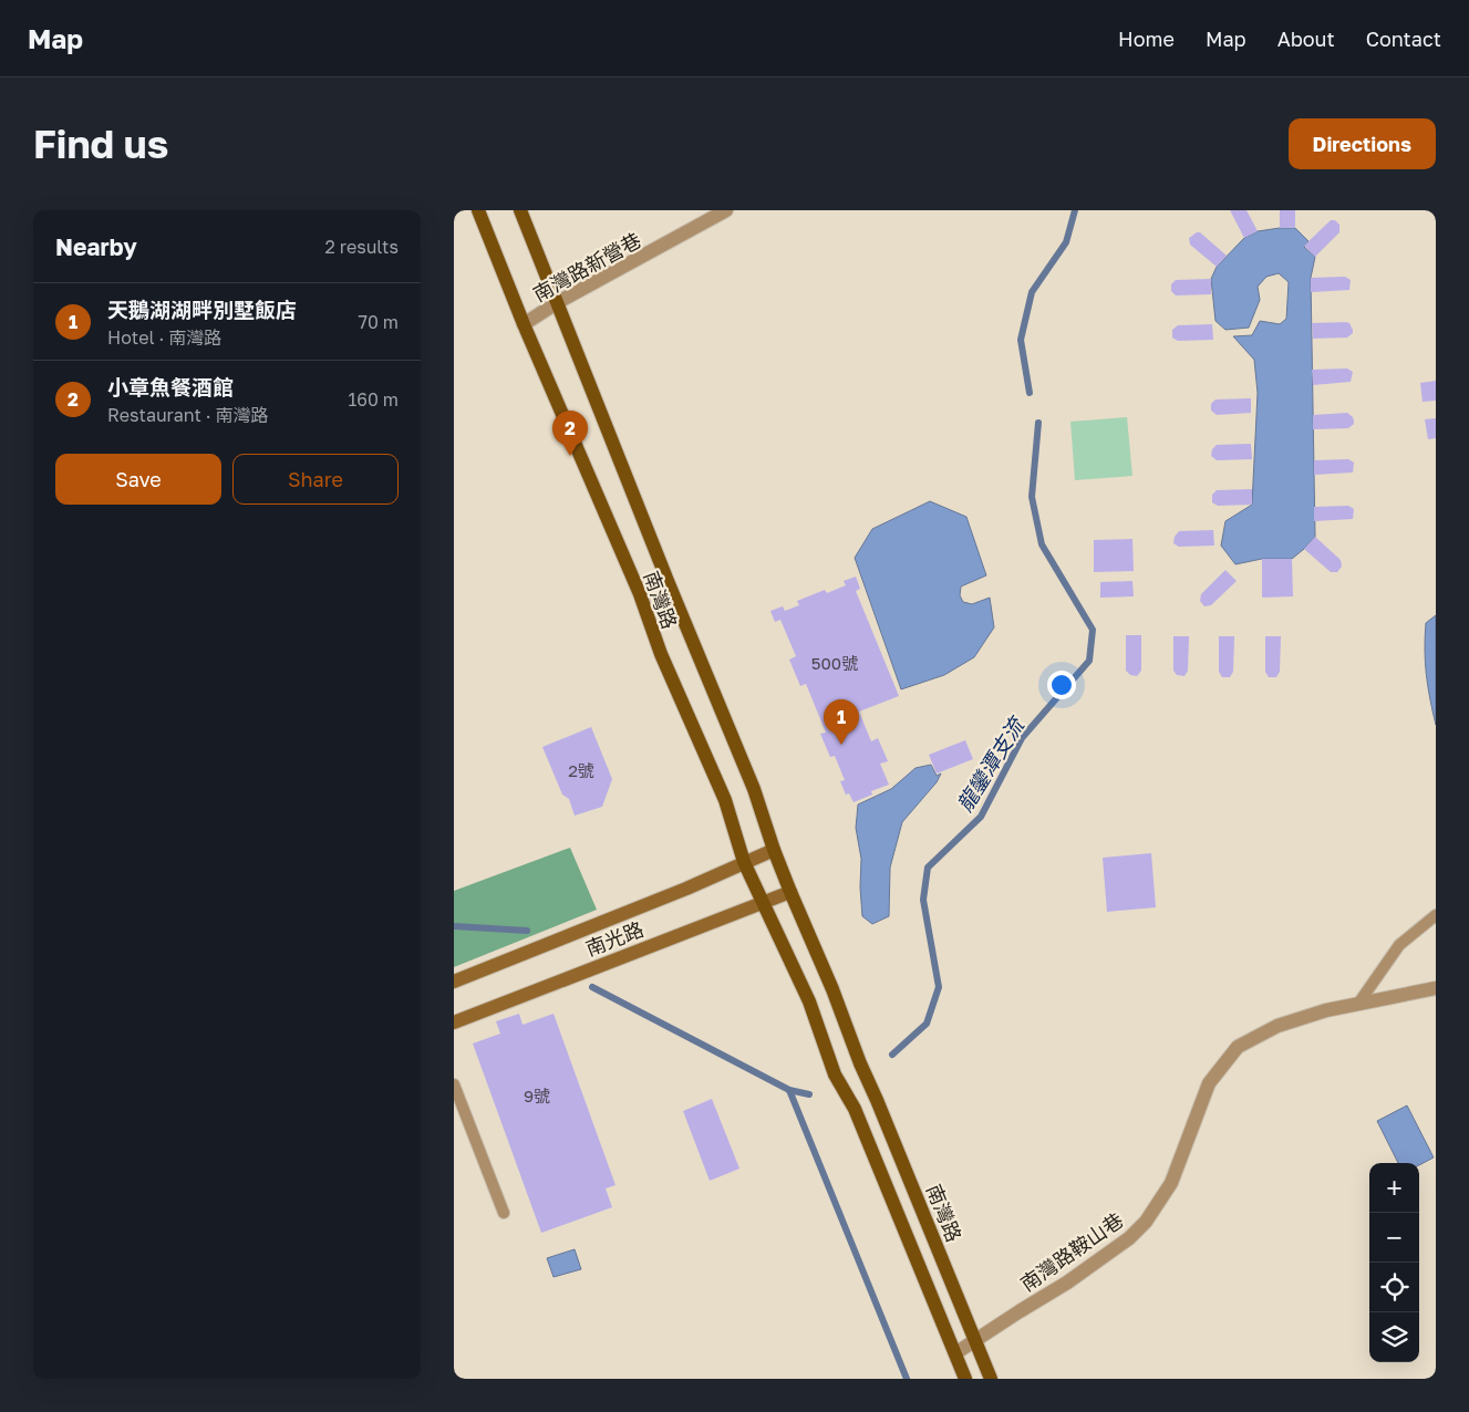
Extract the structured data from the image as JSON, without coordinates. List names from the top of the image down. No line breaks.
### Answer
{"streets":{"main road":["南灣路"],"street":["南灣路新營巷","南光路","南灣路鞍山巷"]},"crossings":[["南灣路新營巷","南灣路"],["南灣路","南光路"],["南灣路","南灣路鞍山巷"]],"water":["龍鑾潭支流"],"house_numbers":["500號","2號","9號"],"page":{"header":"Map","nav":["Home","Map","About","Contact"],"buttons":["Directions",["Save","Share"]],"title":"Find us","heading":["Nearby","2 results"],"list":[{"mark":"1","name":"天鵝湖湖畔別墅飯店","note":"Hotel · 南灣路","value":"70 m"},{"mark":"2","name":"小章魚餐酒館","note":"Restaurant · 南灣路","value":"160 m"}],"pins":["2","1"],"map_buttons":["+","−"]}}
